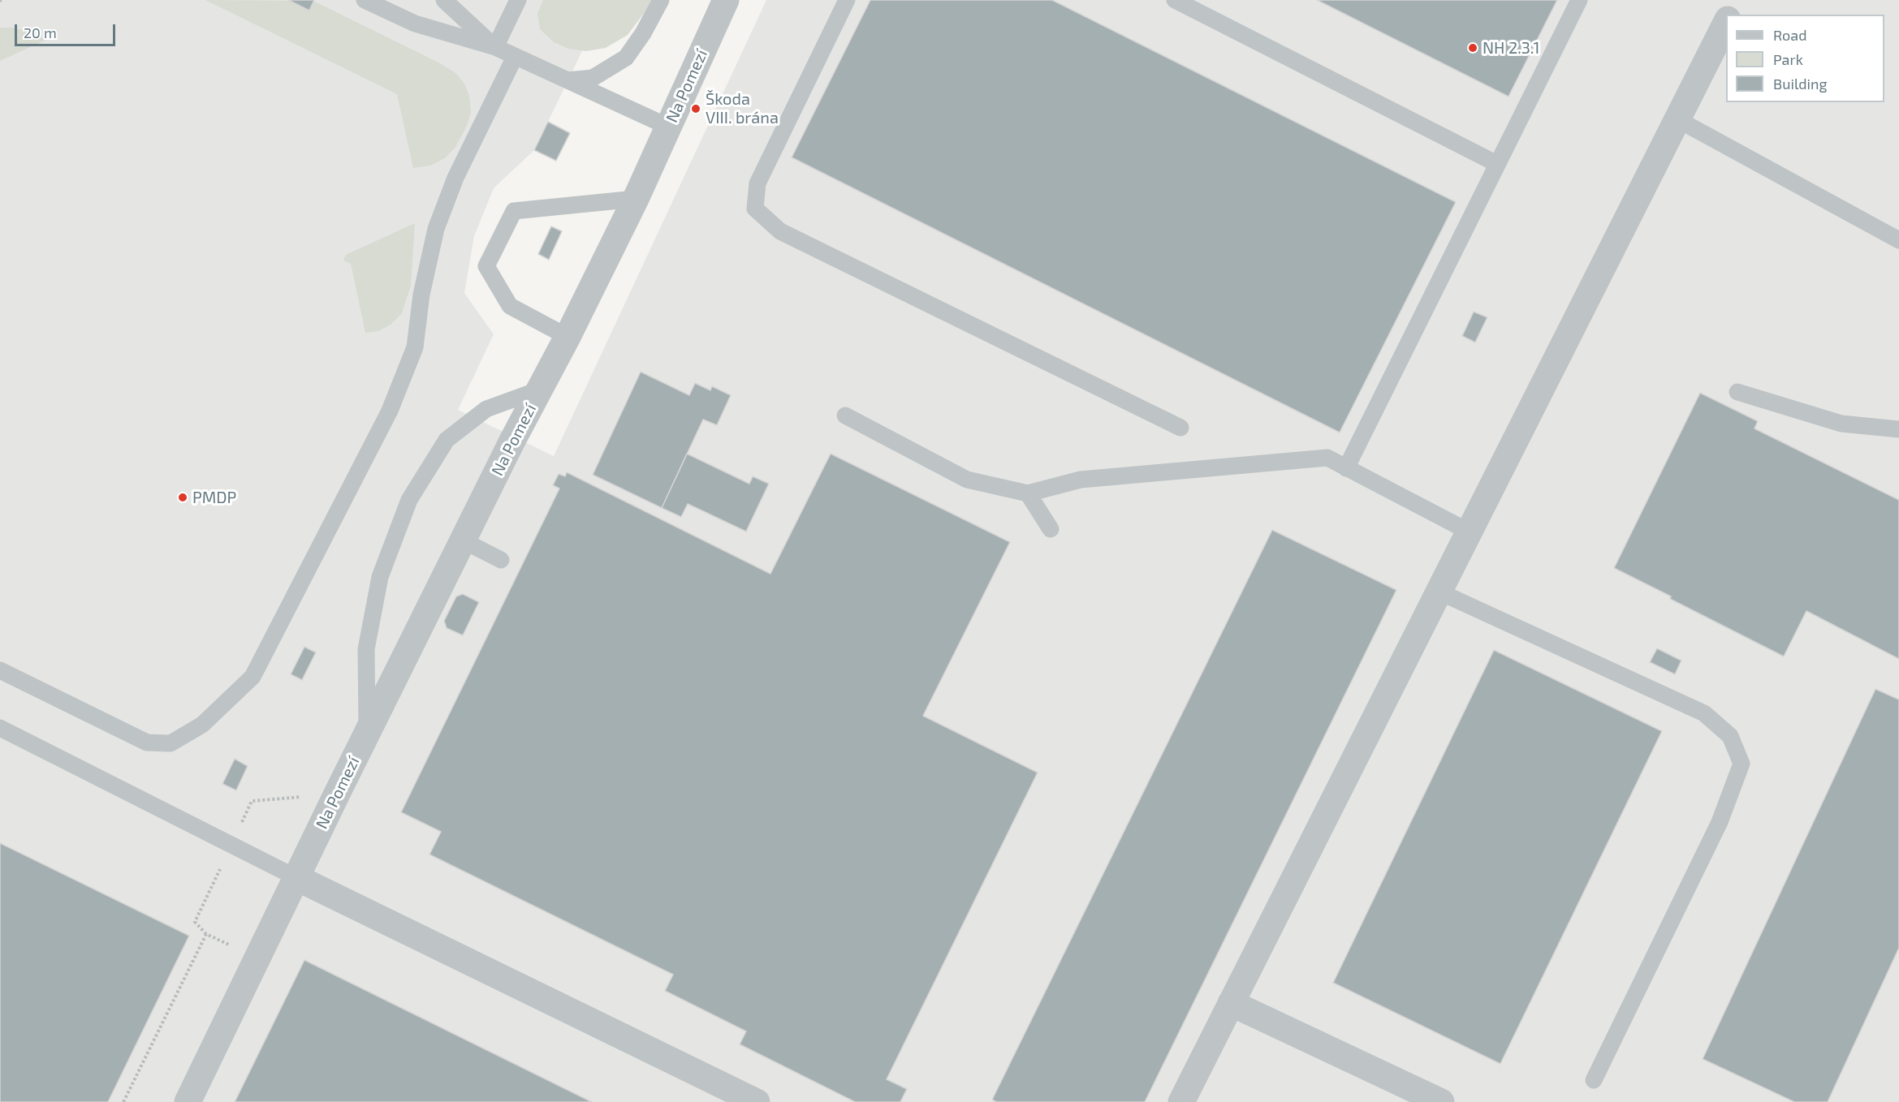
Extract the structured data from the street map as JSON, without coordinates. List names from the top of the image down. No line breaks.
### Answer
{"streets":{"street":["Na Pomezí"]},"places":["NH 2.3.1","Škoda VIII. brána","PMDP"],"legend":["Road","Park","Building"],"scale_bar":"20 m"}
